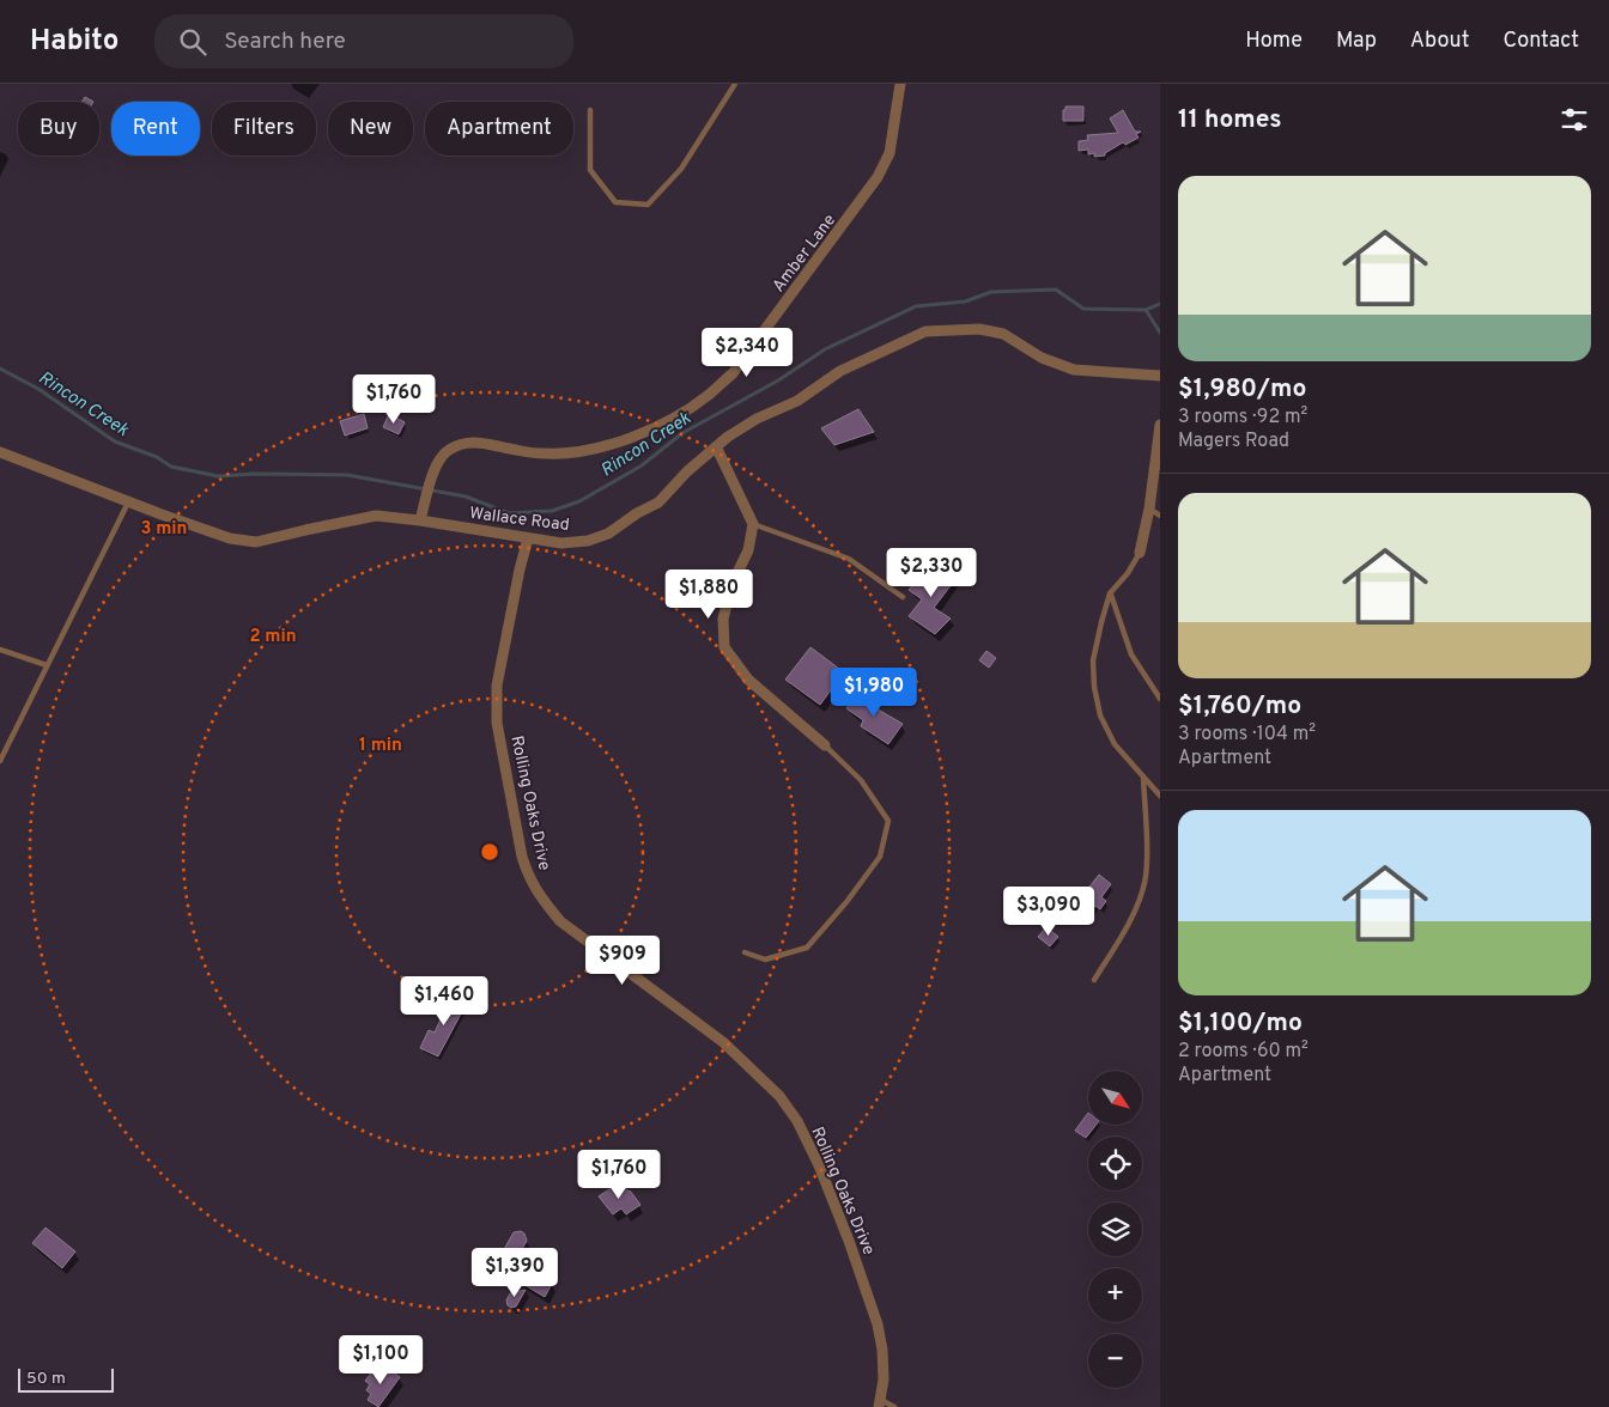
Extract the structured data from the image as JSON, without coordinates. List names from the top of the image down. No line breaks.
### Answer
{"streets":{"street":["Amber Lane","Wallace Road","Rolling Oaks Drive"]},"crossings":[["Amber Lane","Wallace Road"],["Wallace Road","Rolling Oaks Drive"]],"water":["Rincon Creek"],"scale_bar":"50 m","north":"bottom right","page":{"header":"Habito","search":"Search here","nav":["Home","Map","About","Contact"],"heading":"11 homes","chip":["Buy","Rent","Filters","New","Apartment"],"list":[{"name":"$1,980/mo","note":"3 rooms · 92 m² · Magers Road"},{"name":"$1,760/mo","note":"3 rooms · 104 m² · Apartment"},{"name":"$1,100/mo","note":"2 rooms · 60 m² · Apartment"}],"price":["$2,340","$1,760","$2,330","$1,880","$1,980","$3,090","$909","$1,460","$1,760","$1,390","$1,100"],"map_buttons":["+","−"],"scale":"50 m"},"rings":["3 min","2 min","1 min"]}
